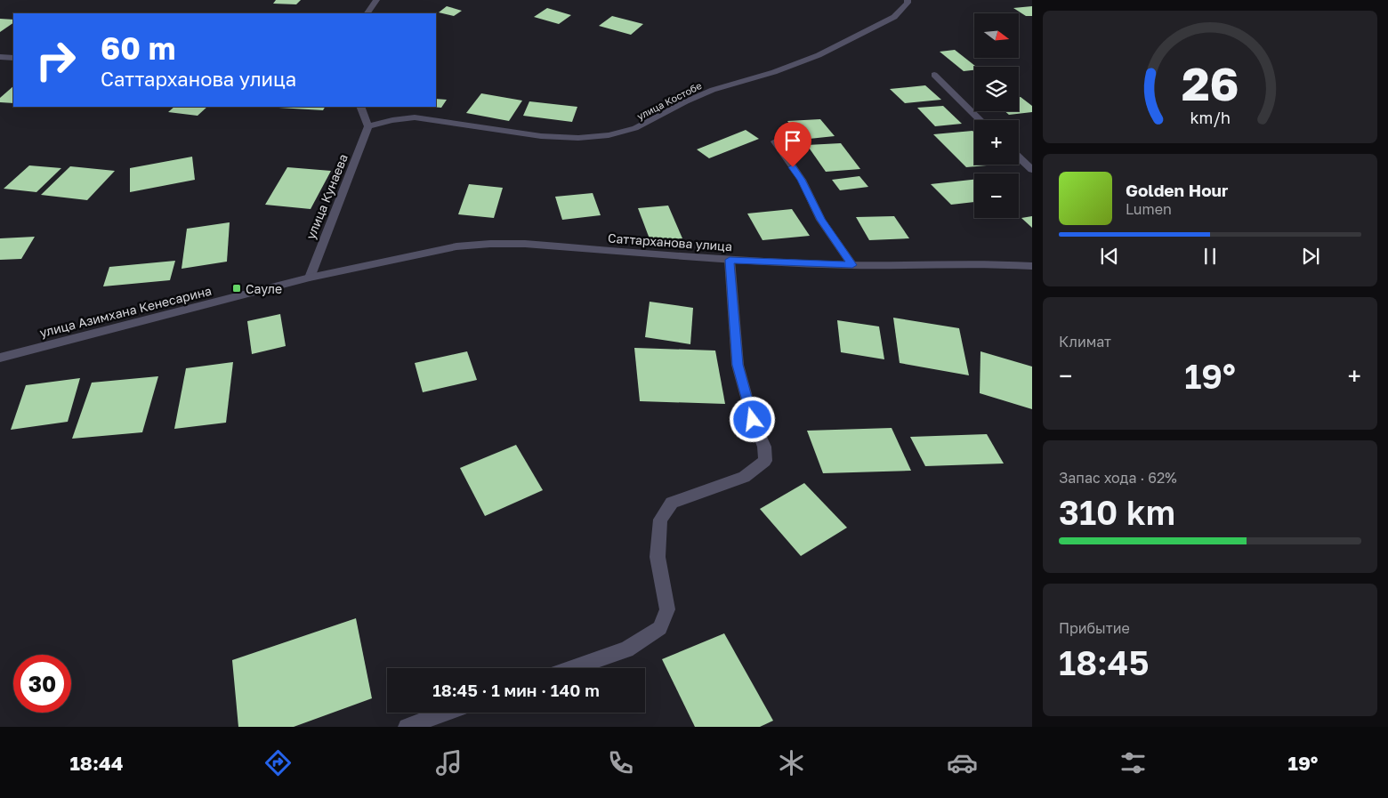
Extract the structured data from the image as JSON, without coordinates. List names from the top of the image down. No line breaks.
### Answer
{"streets":{"street":["улица Костобе","улица Кунаева","Саттарханова улица","улица Азимхана Кенесарина"]},"crossings":[["улица Костобе","улица Кунаева"],["улица Кунаева","Саттарханова улица"],["улица Кунаева","улица Азимхана Кенесарина"],["Саттарханова улица","улица Азимхана Кенесарина"]],"places":{"transit":["Сауле"]},"north":"right","page":{"map_buttons":["+","−"],"turn":["60 m","Саттарханова улица"],"song":["Golden Hour","Lumen"],"tile":["Климат",["Запас хода · 62%","310 km"],["Прибытие","18:45"]],"heat":["−","19°","+"],"limit":"30","trip":"18:45 · 1 мин · 140 m","tabs":["18:44","19°"],"gauge":["26","km/h"]}}
